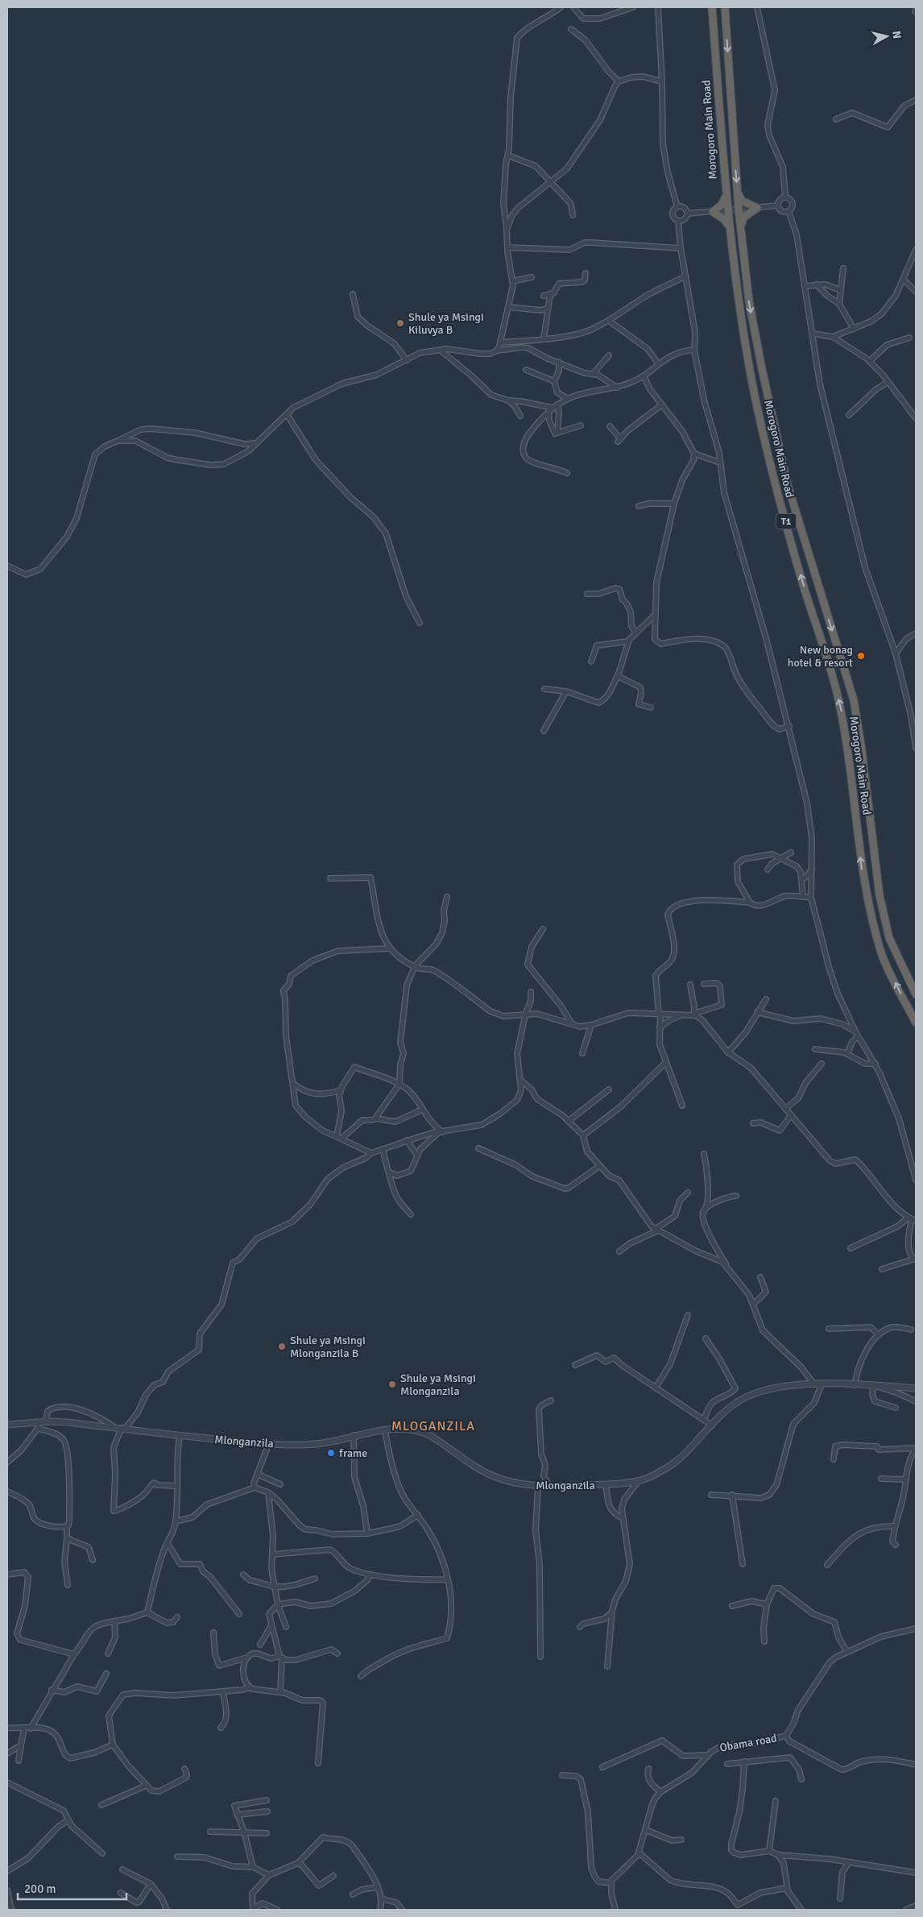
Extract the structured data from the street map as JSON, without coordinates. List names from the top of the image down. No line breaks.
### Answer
{"streets":{"highway":["Morogoro Main Road","T1"],"street":["Mlonganzila","Obama road"]},"districts":["MLOGANZILA"],"places":["Shule ya Msingi Kiluvya B","New bonag hotel & resort","Shule ya Msingi Mlonganzila B","Shule ya Msingi Mlonganzila","frame"],"scale_bar":"200 m","north":"right"}
